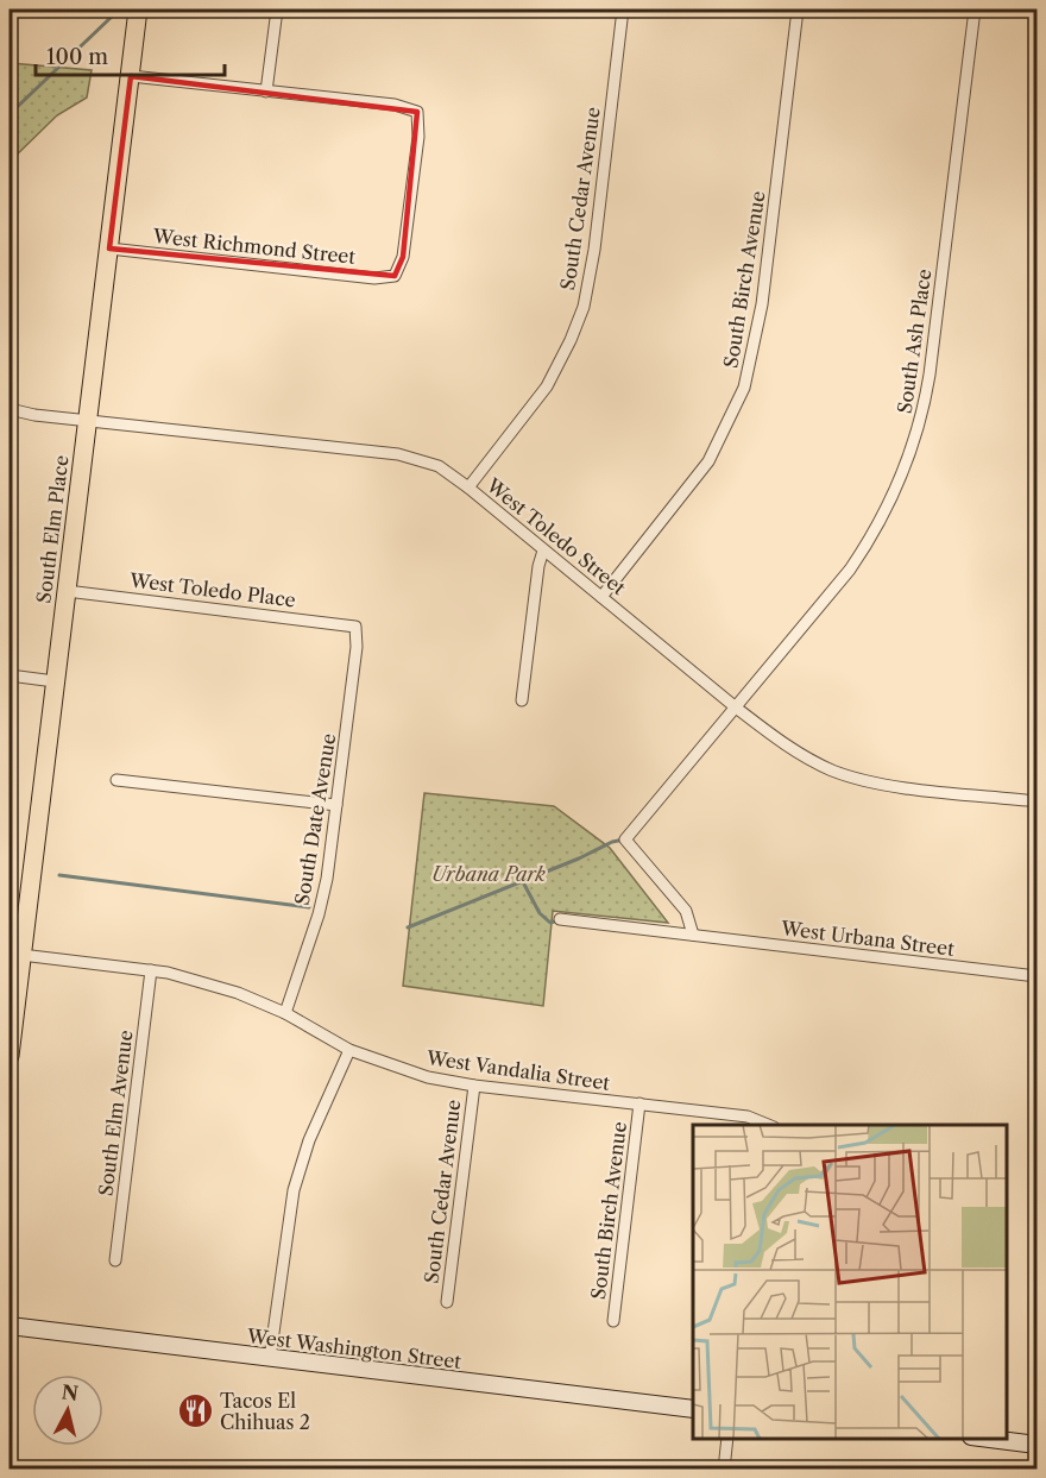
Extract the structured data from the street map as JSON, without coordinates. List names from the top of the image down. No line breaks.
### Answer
{"streets":{"main road":["South Elm Place","West Washington Street"],"street":["South Cedar Avenue","West Richmond Street","South Birch Avenue","South Ash Place","West Toledo Street","West Toledo Place","South Date Avenue","West Urbana Street","West Vandalia Street","South Elm Avenue"]},"crossings":[["South Cedar Avenue","West Toledo Street"],["South Cedar Avenue","West Vandalia Street"],["West Richmond Street","South Elm Place"],["South Birch Avenue","West Toledo Street"],["South Birch Avenue","West Vandalia Street"],["South Ash Place","West Toledo Street"],["South Ash Place","West Urbana Street"],["South Elm Place","West Toledo Street"],["South Elm Place","West Toledo Place"],["South Elm Place","West Vandalia Street"],["West Toledo Place","South Date Avenue"],["South Date Avenue","West Vandalia Street"],["West Vandalia Street","South Elm Avenue"]],"parks":["Urbana Park"],"places":{"restaurant":["Tacos El Chihuas 2"]},"scale_bar":"100 m","north":"top"}
